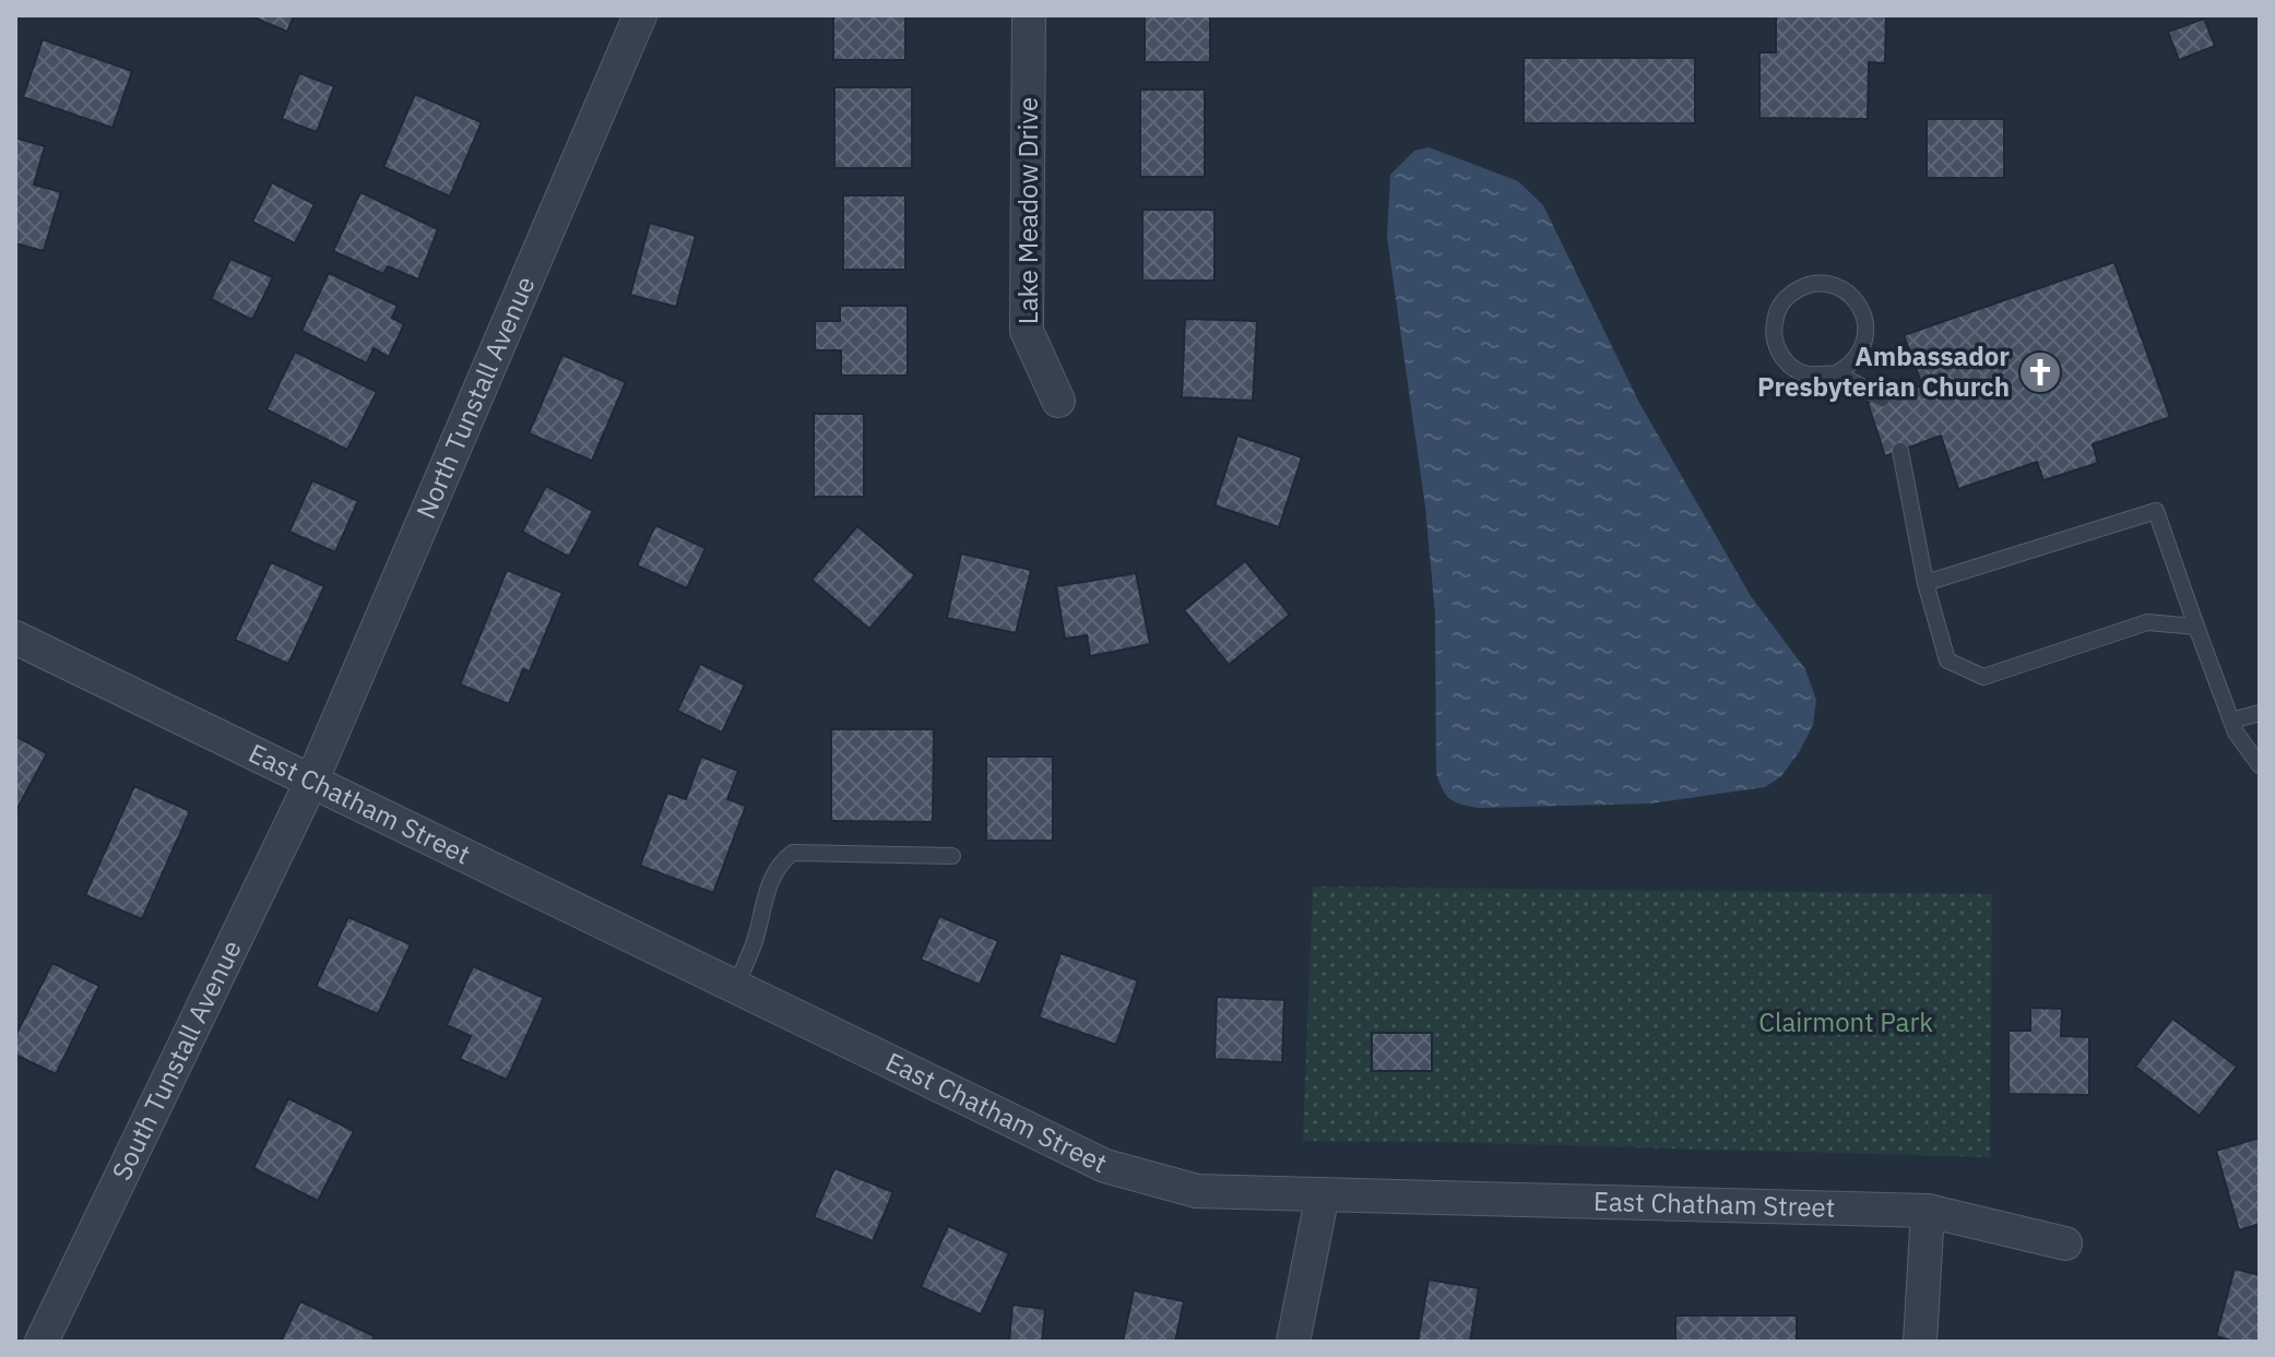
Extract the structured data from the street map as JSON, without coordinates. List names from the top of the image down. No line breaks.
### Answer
{"streets":{"street":["Lake Meadow Drive","North Tunstall Avenue","East Chatham Street","South Tunstall Avenue"]},"crossings":[["North Tunstall Avenue","East Chatham Street"],["North Tunstall Avenue","South Tunstall Avenue"],["East Chatham Street","South Tunstall Avenue"]],"parks":["Clairmont Park"],"places":{"church":["Ambassador Presbyterian Church"]}}
